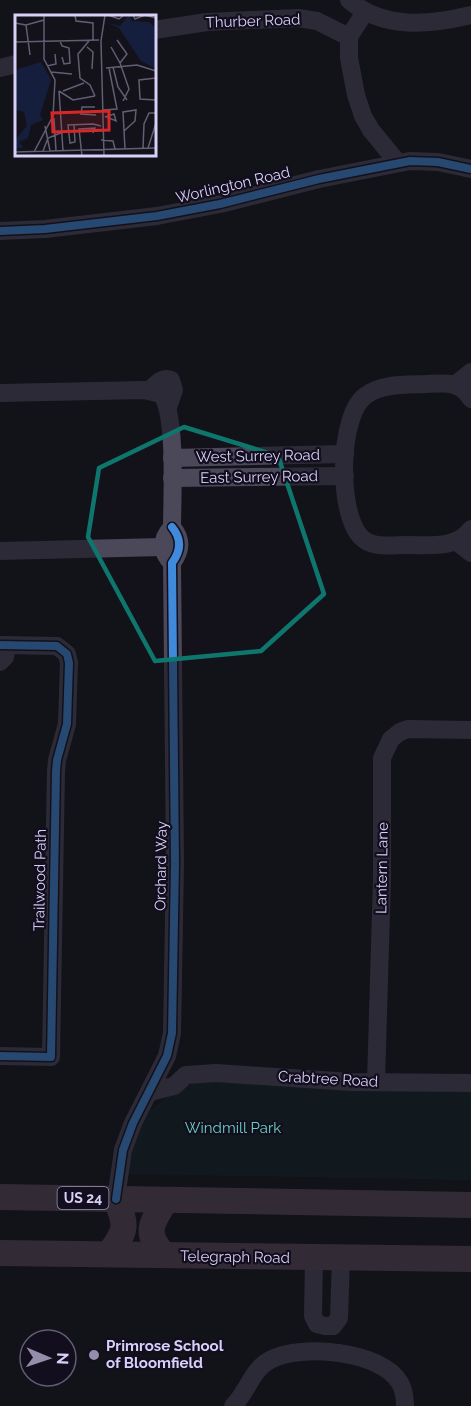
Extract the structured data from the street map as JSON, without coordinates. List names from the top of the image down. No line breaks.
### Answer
{"streets":{"highway":["US 24","Telegraph Road"],"street":["Thurber Road","Worlington Road","West Surrey Road","East Surrey Road","Orchard Way","Lantern Lane","Trailwood Path","Crabtree Road"]},"crossings":[["West Surrey Road","East Surrey Road"],["West Surrey Road","Orchard Way"],["East Surrey Road","Orchard Way"],["Orchard Way","Crabtree Road"],["Orchard Way","US 24"],["Lantern Lane","Crabtree Road"]],"parks":["Windmill Park"],"places":["Primrose School of Bloomfield"],"north":"right"}
